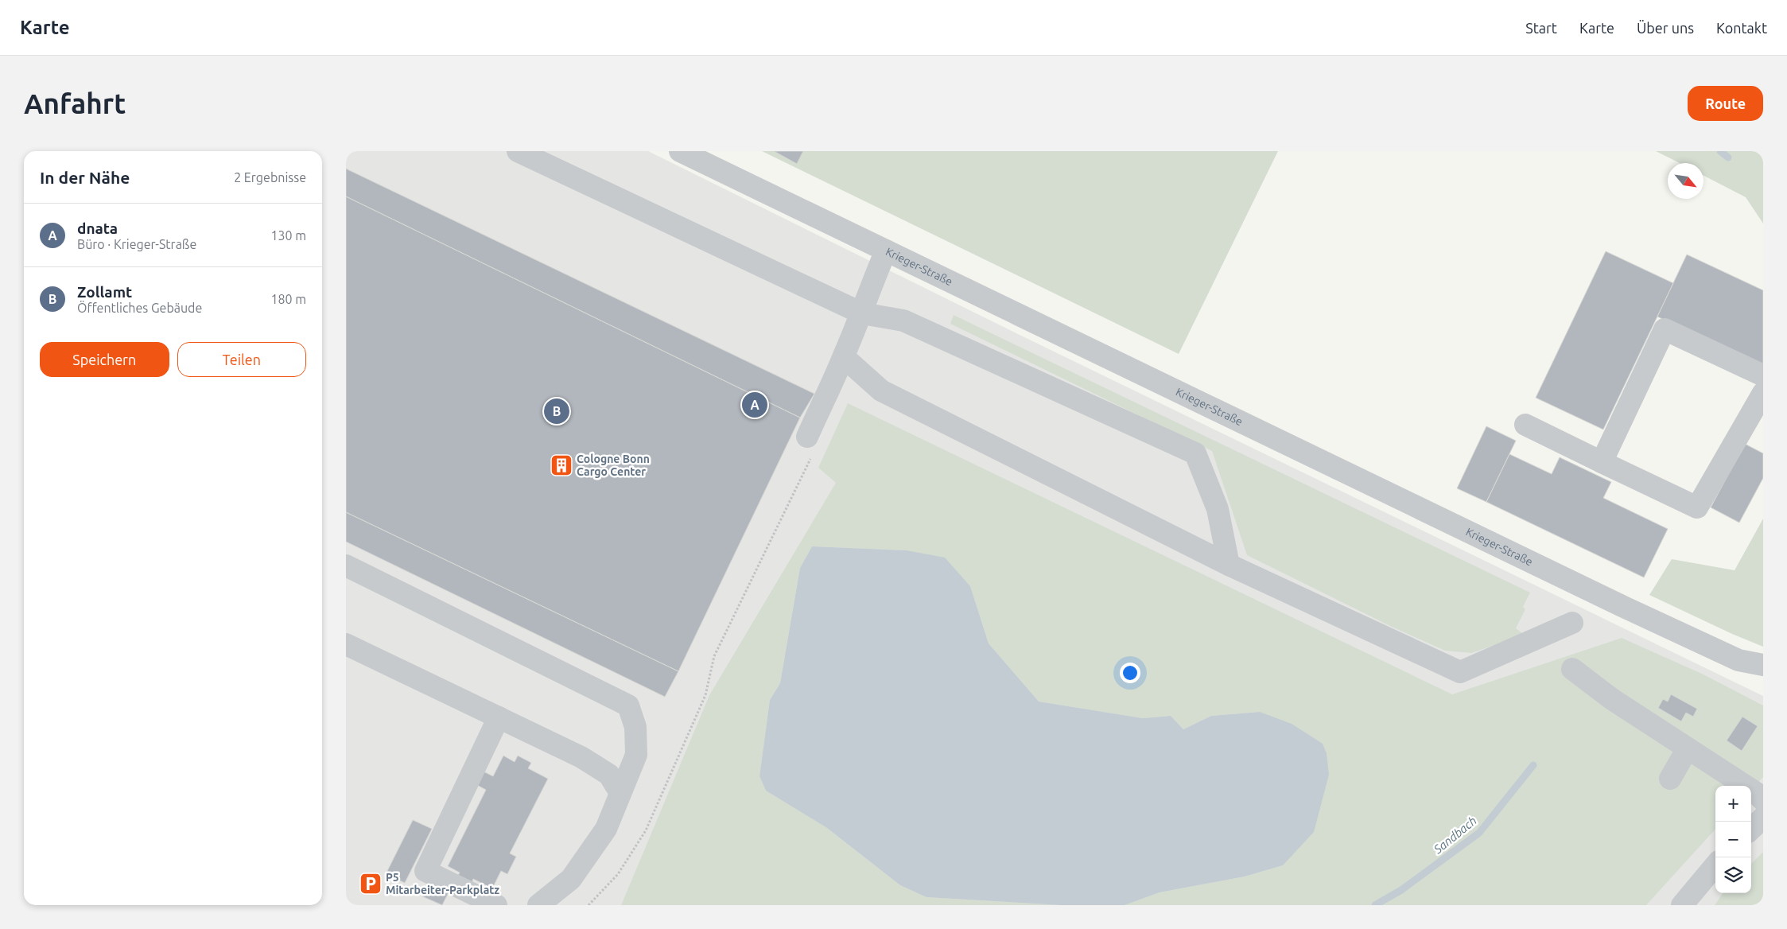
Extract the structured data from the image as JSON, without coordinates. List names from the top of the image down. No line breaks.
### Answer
{"streets":{"street":["Krieger-Straße"]},"water":["Sandbach"],"places":{"building":["Cologne Bonn Cargo Center"],"parking":["P5 Mitarbeiter-Parkplatz"]},"north":"bottom right","page":{"header":"Karte","nav":["Start","Karte","Über uns","Kontakt"],"buttons":["Route",["Speichern","Teilen"]],"title":"Anfahrt","heading":["In der Nähe","2 Ergebnisse"],"list":[{"mark":"A","name":"dnata","note":"Büro · Krieger-Straße","value":"130 m"},{"mark":"B","name":"Zollamt","note":"Öffentliches Gebäude","value":"180 m"}],"pins":["A","B"],"map_buttons":["+","−"]}}
